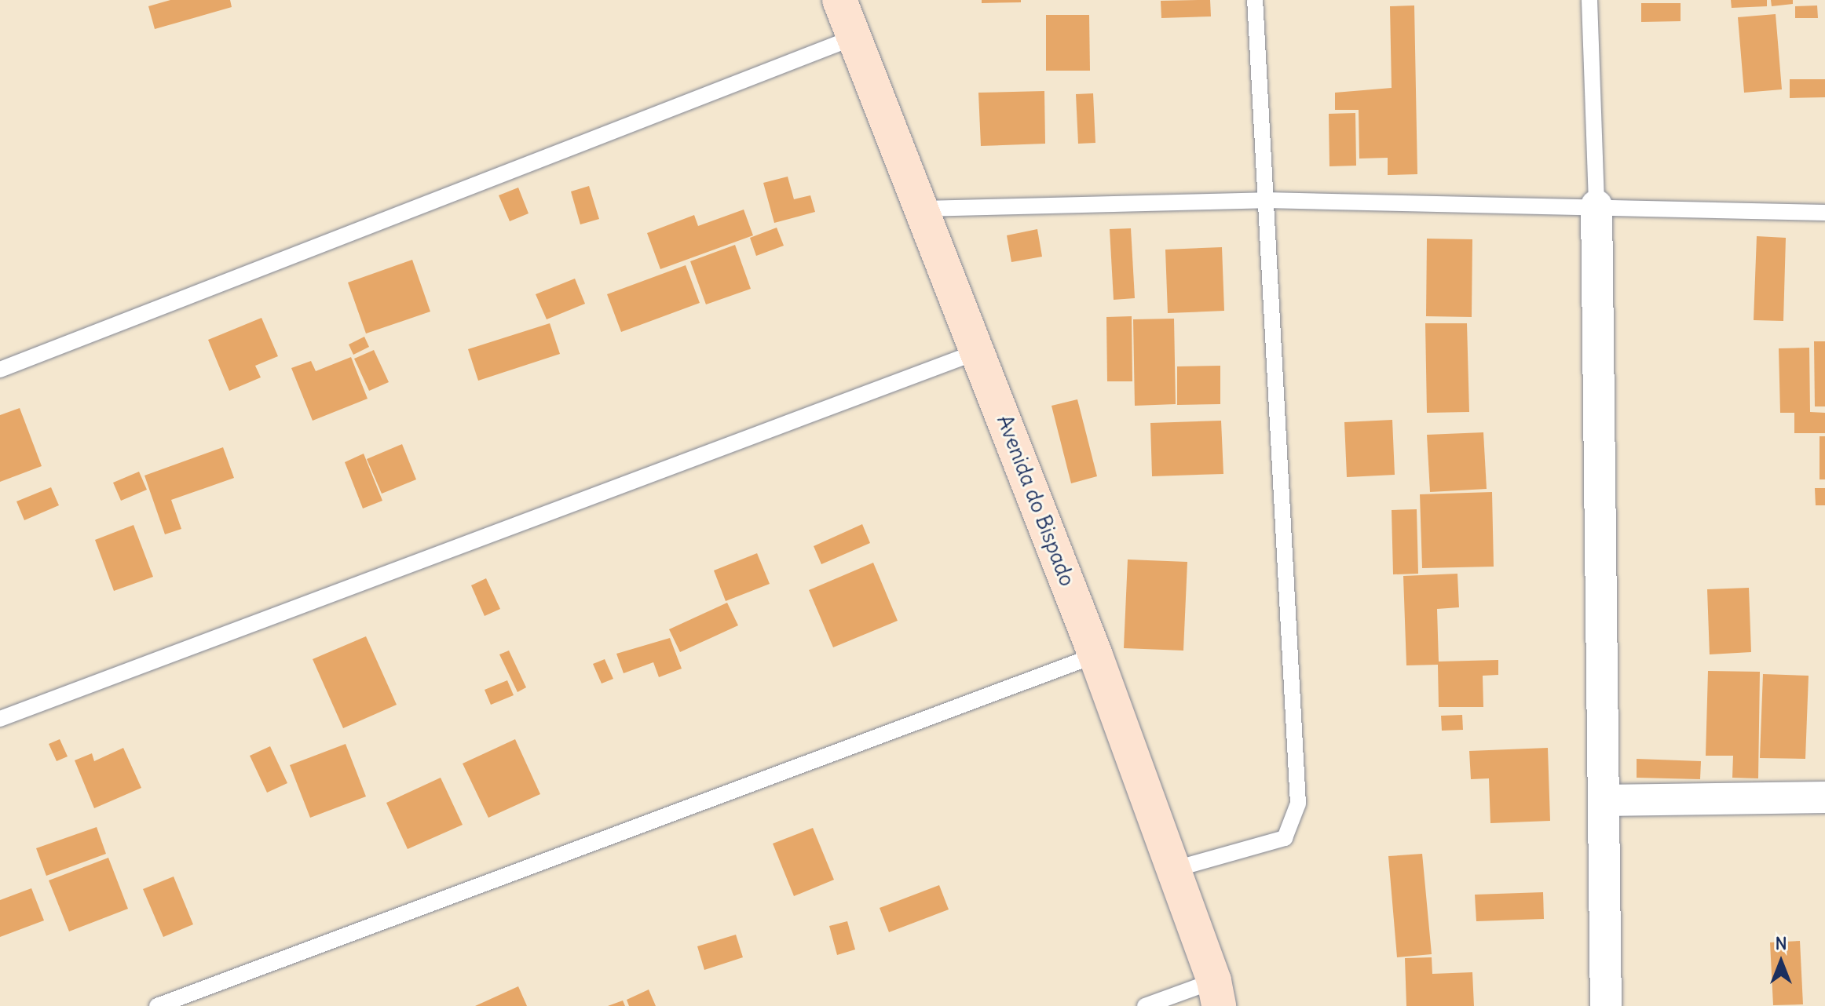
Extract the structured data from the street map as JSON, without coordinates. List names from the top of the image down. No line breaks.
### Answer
{"streets":{"main road":["Avenida do Bispado"]},"north":"top"}
